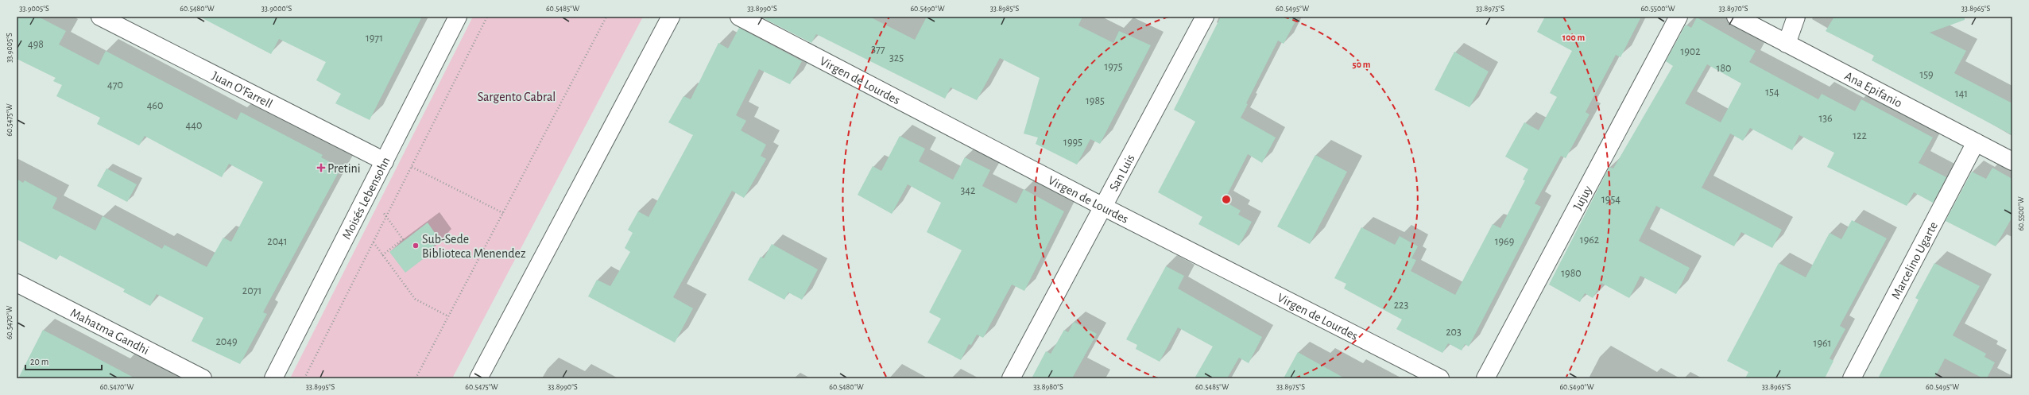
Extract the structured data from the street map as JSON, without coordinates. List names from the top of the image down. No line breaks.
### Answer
{"streets":{"street":["Virgen de Lourdes","Juan O'Farrell","Ana Epifanio","San Luis","Jujuy","Moisés Lebensohn","Marcelino Ugarte","Mahatma Gandhi"]},"crossings":[["Virgen de Lourdes","San Luis"],["Juan O'Farrell","Moisés Lebensohn"],["Ana Epifanio","Marcelino Ugarte"]],"parks":["Sargento Cabral"],"places":{"health":["Pretini"],"other":["Sub-Sede Biblioteca Menendez"]},"house_numbers":["1971","498","377","1902","325","1975","180","159","470","154","141","1985","460","136","440","122","1995","342","1954","1962","2041","1969","1980","2071","223","203","2049","1961"],"scale_bar":"20 m","coordinates":["33.9005°S","60.5480°W","33.9000°S","60.5485°W","33.8990°S","60.5490°W","33.8985°S","60.5495°W","33.8975°S","60.5500°W","33.8970°S","33.8965°S","60.5475°W","60.5470°W","33.8995°S","33.8980°S"],"rings":["100 m","50 m"]}
